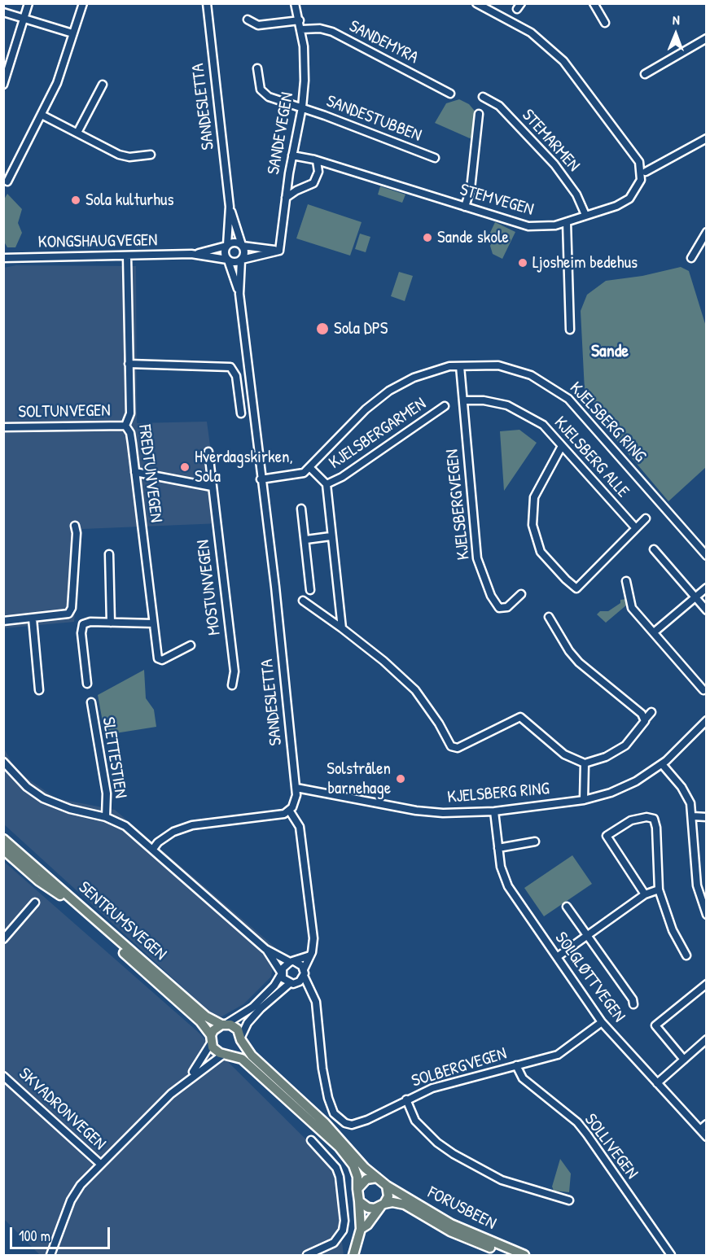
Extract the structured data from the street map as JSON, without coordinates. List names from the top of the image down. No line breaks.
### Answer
{"streets":{"main road":["SENTRUMSVEGEN","FORUSBEEN"],"street":["SANDEMYRA","SANDESLETTA","SANDESTUBBEN","SANDEVEGEN","STEMARMEN","STEMVEGEN","KONGSHAUGVEGEN","SOLTUNVEGEN","KJELSBERG RING","KJELSBERGARMEN","KJELSBERG ALLE","FREDTUNVEGEN","KJELSBERGVEGEN","MOSTUNVEGEN","SLETTESTIEN","SOLGLØTTVEGEN","SOLBERGVEGEN","SKVADRONVEGEN","SOLLIVEGEN"]},"crossings":[["SANDEMYRA","SANDEVEGEN"],["SANDESLETTA","KONGSHAUGVEGEN"],["SANDESLETTA","KJELSBERG RING"],["SANDESTUBBEN","SANDEVEGEN"],["SANDEVEGEN","STEMVEGEN"],["STEMARMEN","STEMVEGEN"],["KONGSHAUGVEGEN","FREDTUNVEGEN"],["SOLTUNVEGEN","FREDTUNVEGEN"],["KJELSBERG RING","KJELSBERGVEGEN"],["KJELSBERG RING","SOLGLØTTVEGEN"],["KJELSBERG ALLE","KJELSBERGVEGEN"],["SENTRUMSVEGEN","FORUSBEEN"],["SOLGLØTTVEGEN","SOLBERGVEGEN"],["SOLBERGVEGEN","SOLLIVEGEN"]],"districts":["Sande"],"places":["Sola kulturhus","Sande skole","Ljosheim bedehus","Sola DPS","Hverdagskirken, Sola","Solstrålen barnehage"],"scale_bar":"100 m","north":"top"}
